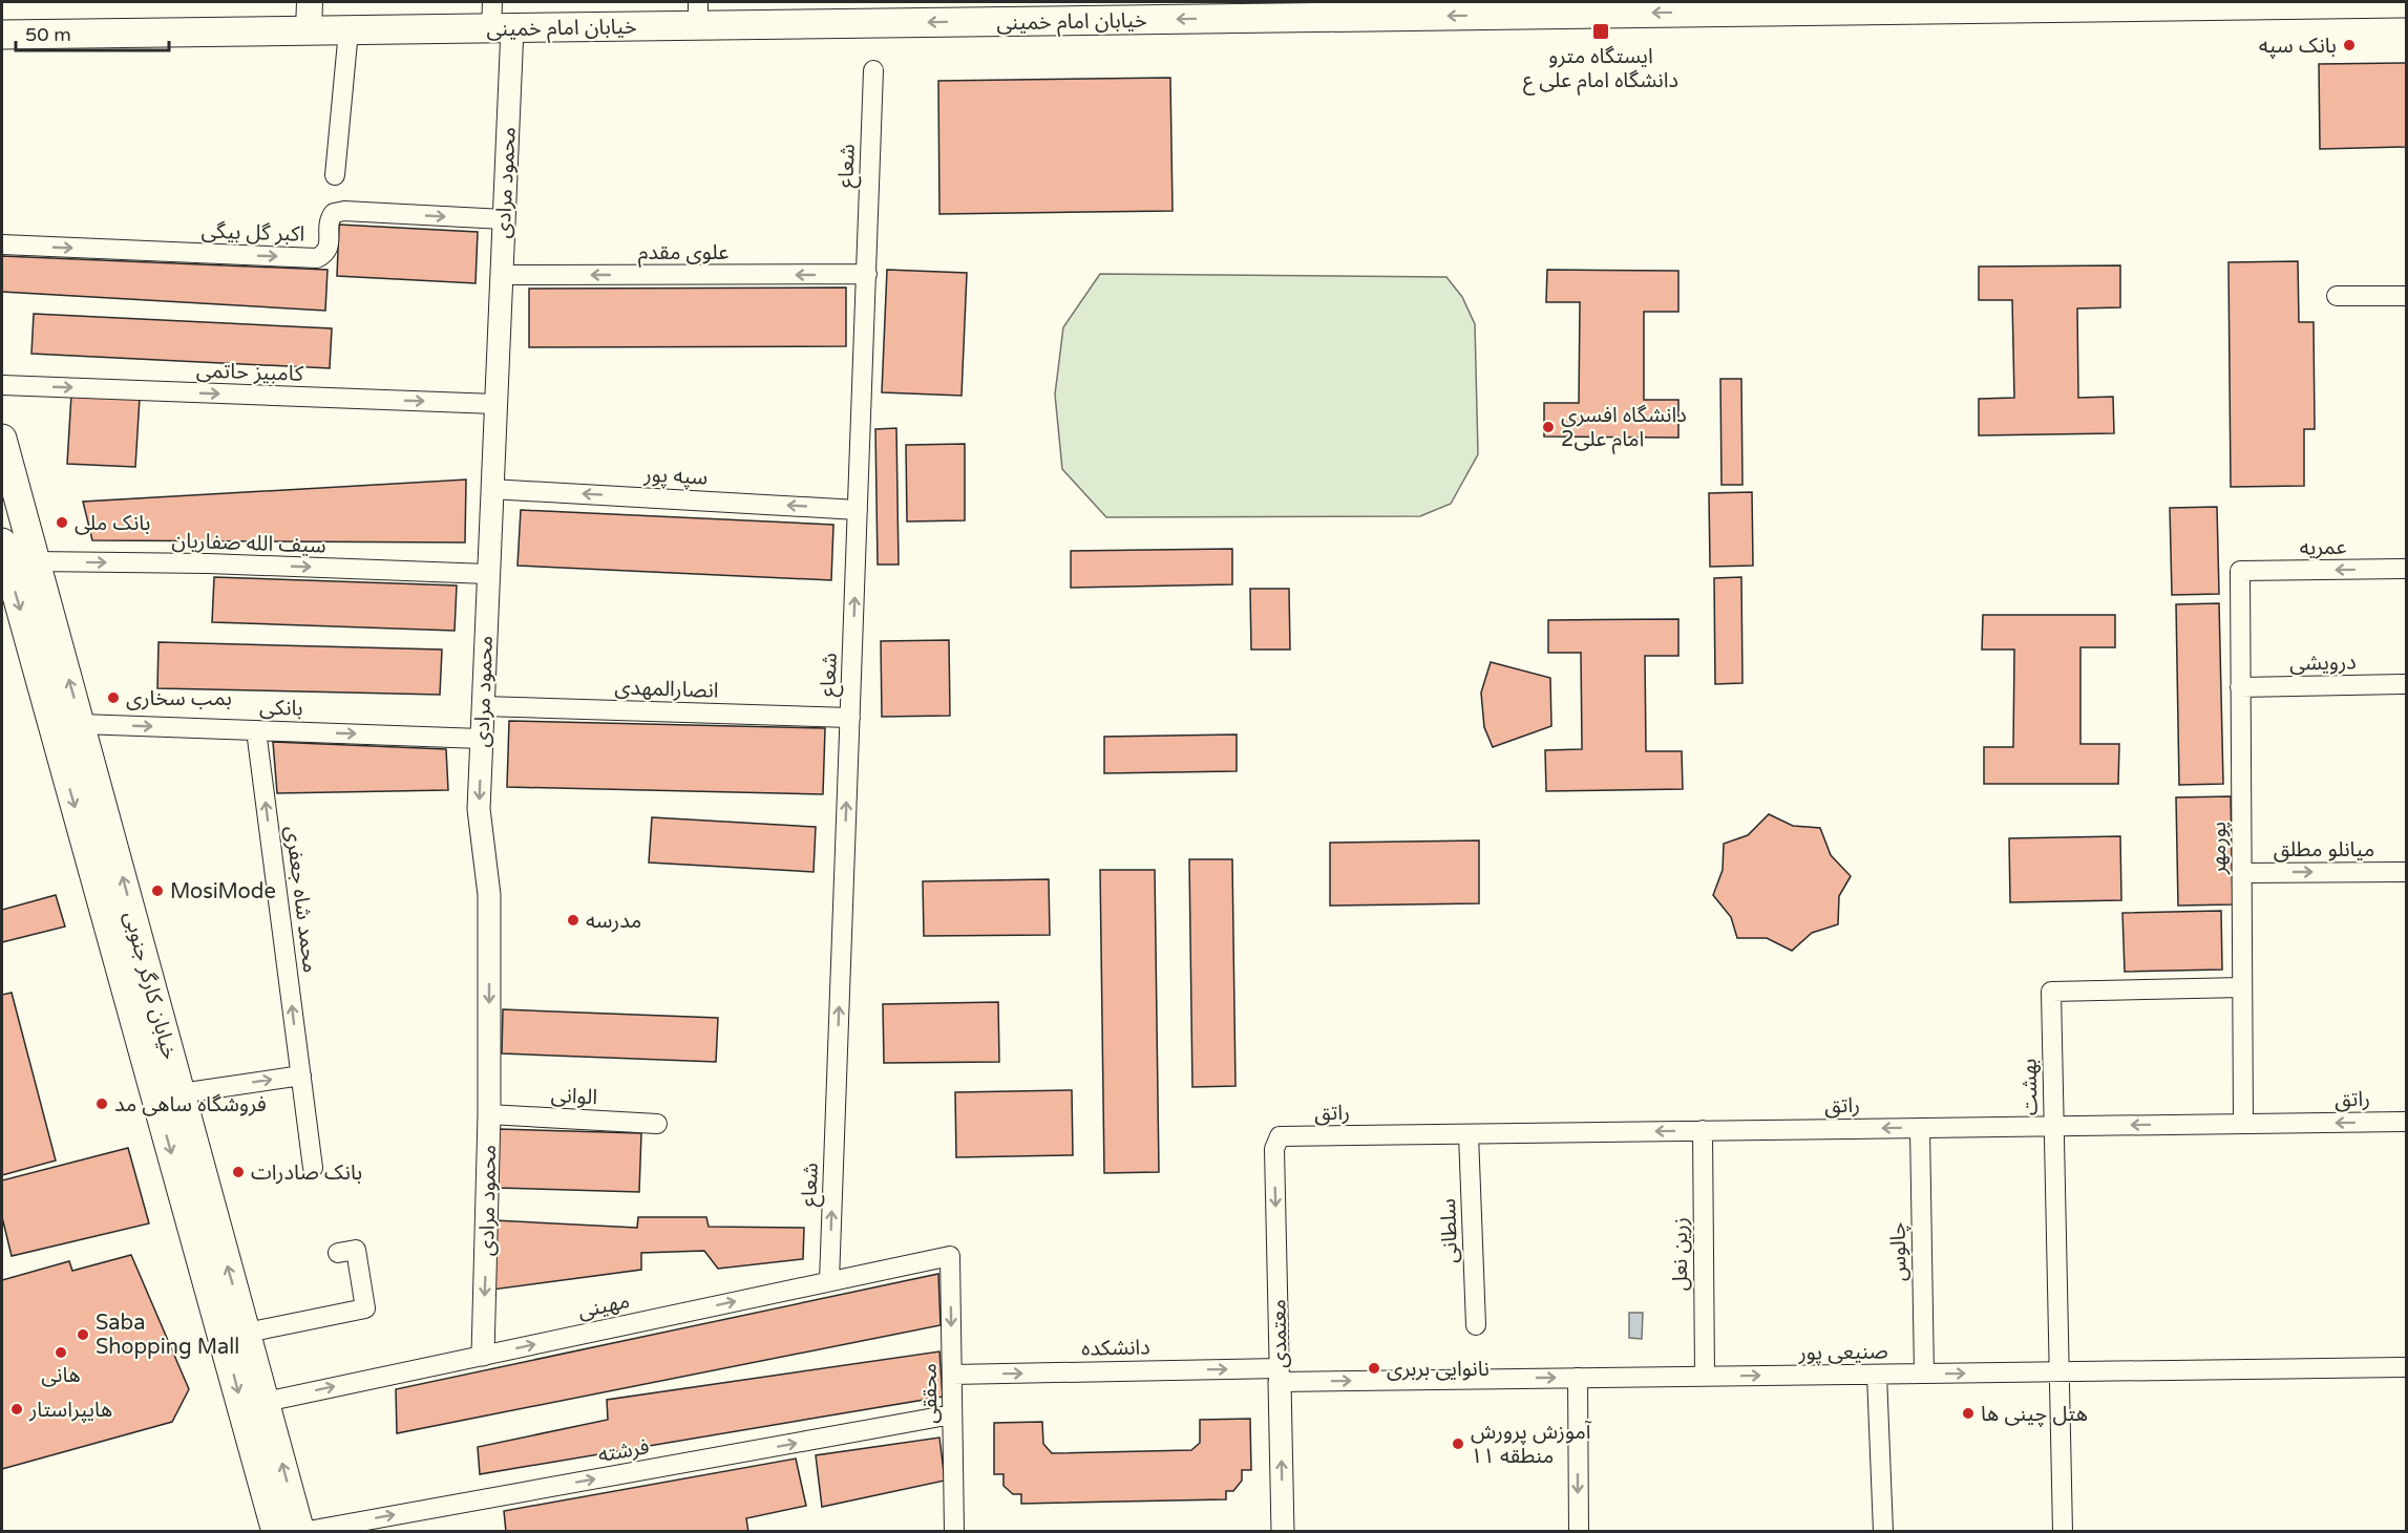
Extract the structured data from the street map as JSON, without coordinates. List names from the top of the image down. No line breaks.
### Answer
{"streets":{"main road":["خیابان امام خمینی","خیابان کارگر جنوبی"],"street":["شعاع","محمود مرادی","اکبر گل بیگی","علوی مقدم","کامبیز حاتمی","سپه پور","سیف الله صفاریان","عمریه","درویشی","انصارالمهدی","بانکی","پورمهر","میانلو مطلق","محمد شاه جعفری","بهشت","الوانی","راتق","سلطانی","چالوس","زرین نعل","مهینی","معتمدی","دانشکده","صنیعی پور","محققی","فرشته"]},"crossings":[["خیابان امام خمینی","محمود مرادی"],["شعاع","علوی مقدم"],["شعاع","سپه پور"],["شعاع","انصارالمهدی"],["شعاع","مهینی"],["محمود مرادی","اکبر گل بیگی"],["محمود مرادی","علوی مقدم"],["محمود مرادی","کامبیز حاتمی"],["محمود مرادی","سپه پور"],["محمود مرادی","سیف الله صفاریان"],["محمود مرادی","انصارالمهدی"],["محمود مرادی","بانکی"],["محمود مرادی","الوانی"],["محمود مرادی","مهینی"],["سیف الله صفاریان","خیابان کارگر جنوبی"],["عمریه","پورمهر"],["درویشی","پورمهر"],["بانکی","محمد شاه جعفری"],["بانکی","خیابان کارگر جنوبی"],["پورمهر","میانلو مطلق"],["پورمهر","بهشت"],["پورمهر","راتق"],["خیابان کارگر جنوبی","مهینی"],["خیابان کارگر جنوبی","فرشته"],["بهشت","راتق"],["بهشت","صنیعی پور"],["راتق","سلطانی"],["راتق","چالوس"],["راتق","زرین نعل"],["راتق","معتمدی"],["چالوس","صنیعی پور"],["زرین نعل","صنیعی پور"],["مهینی","محققی"],["معتمدی","دانشکده"],["معتمدی","صنیعی پور"],["دانشکده","صنیعی پور"],["دانشکده","محققی"],["محققی","فرشته"]],"one_way":["خیابان امام خمینی","شعاع","محمود مرادی","اکبر گل بیگی","علوی مقدم","کامبیز حاتمی","سپه پور","سیف الله صفاریان","عمریه","بانکی","میانلو مطلق","محمد شاه جعفری","راتق","مهینی","دانشکده","صنیعی پور","محققی","فرشته"],"places":{"transit":["ایستگاه مترو دانشگاه امام علی ع"],"other":["بانک سپه","دانشگاه افسری امام علی2","بانک ملی","بمب سخاری","MosiMode","مدرسه","فروشگاه ساهی مد","بانک صادرات","Saba Shopping Mall","هانی","نانوایی بربری","هایپراستار","هتل چینی ها","آموزش پرورش منطقه ۱۱"]},"scale_bar":"50 m"}
